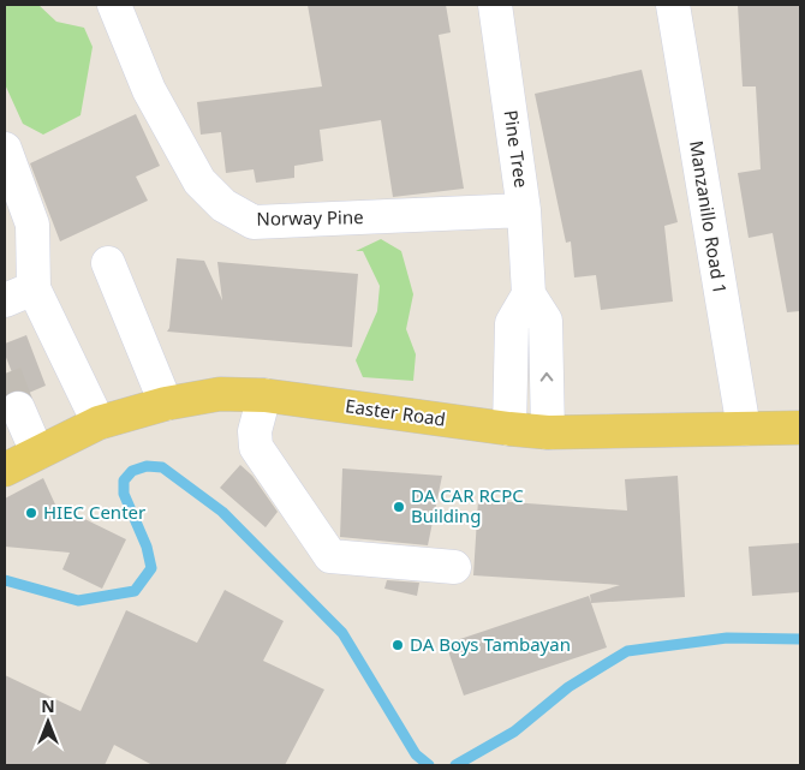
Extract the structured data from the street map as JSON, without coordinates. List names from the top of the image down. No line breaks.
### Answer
{"streets":{"main road":["Easter Road"],"street":["Pine Tree","Manzanillo Road 1","Norway Pine"]},"crossings":[["Pine Tree","Norway Pine"],["Pine Tree","Easter Road"],["Manzanillo Road 1","Easter Road"]],"places":["DA CAR RCPC Building","HIEC Center","DA Boys Tambayan"],"north":"top"}
